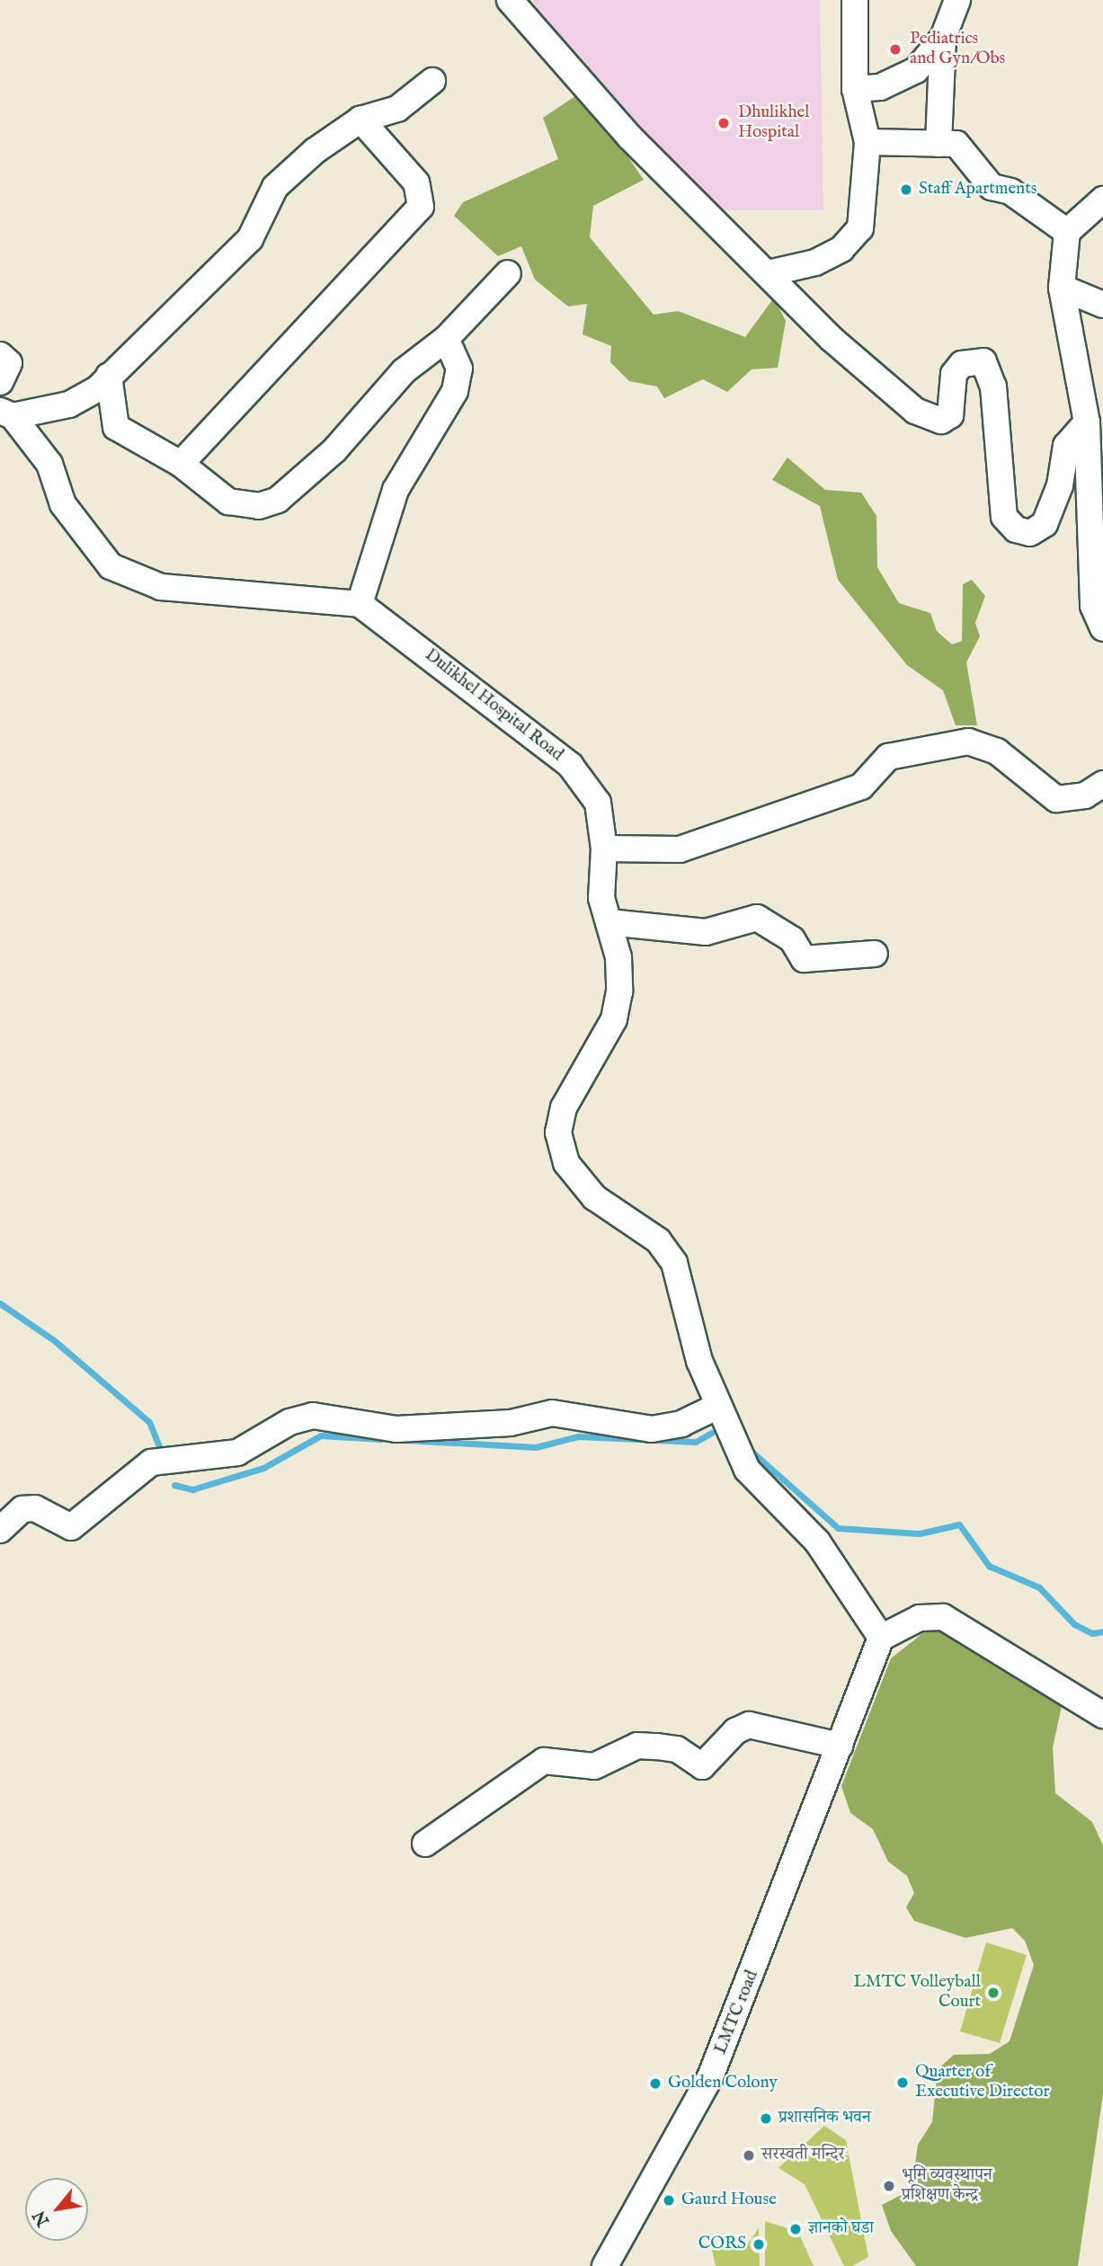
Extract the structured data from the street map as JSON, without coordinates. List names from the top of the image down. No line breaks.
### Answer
{"streets":{"street":["Dulikhel Hospital Road","LMTC road"]},"crossings":[["Dulikhel Hospital Road","LMTC road"]],"places":["Pediatrics and Gyn/Obs","Dhulikhel Hospital","Staff Apartments","LMTC Volleyball Court","Quarter of Executive Director","Golden Colony","प्रशासनिक भवन","सरस्वती मन्दिर","भूमि व्यवस्थापन प्रशिक्षण केन्द्र","Gaurd House","ज्ञानको घडा","CORS"],"north":"bottom left"}
